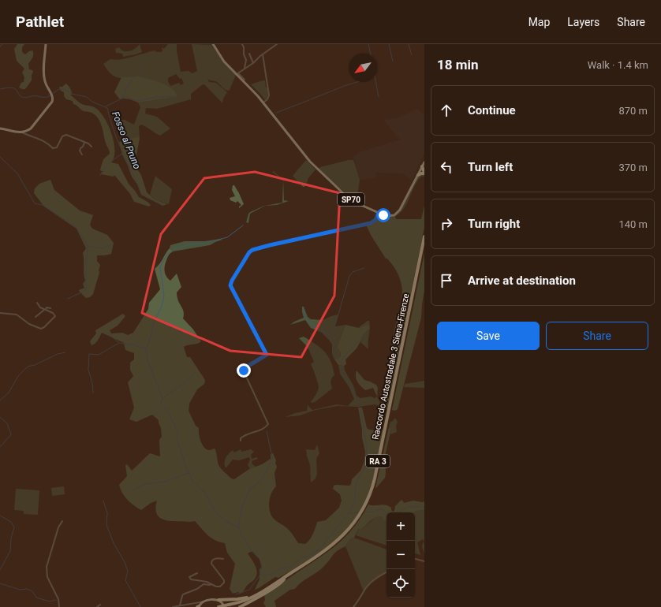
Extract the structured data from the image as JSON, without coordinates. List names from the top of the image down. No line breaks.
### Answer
{"streets":{"highway":["Raccordo Autostradale 3 Siena-Firenze","RA 3"],"main road":["SP70"]},"water":["Fosso al Pruno"],"north":"bottom left","page":{"header":"Pathlet","nav":["Map","Layers","Share"],"heading":["18 min","Walk · 1.4 km"],"list":[["Continue","870 m"],["Turn left","370 m"],["Turn right","140 m"],"Arrive at destination"],"buttons":["Save","Share"],"map_buttons":["+","−"]}}
